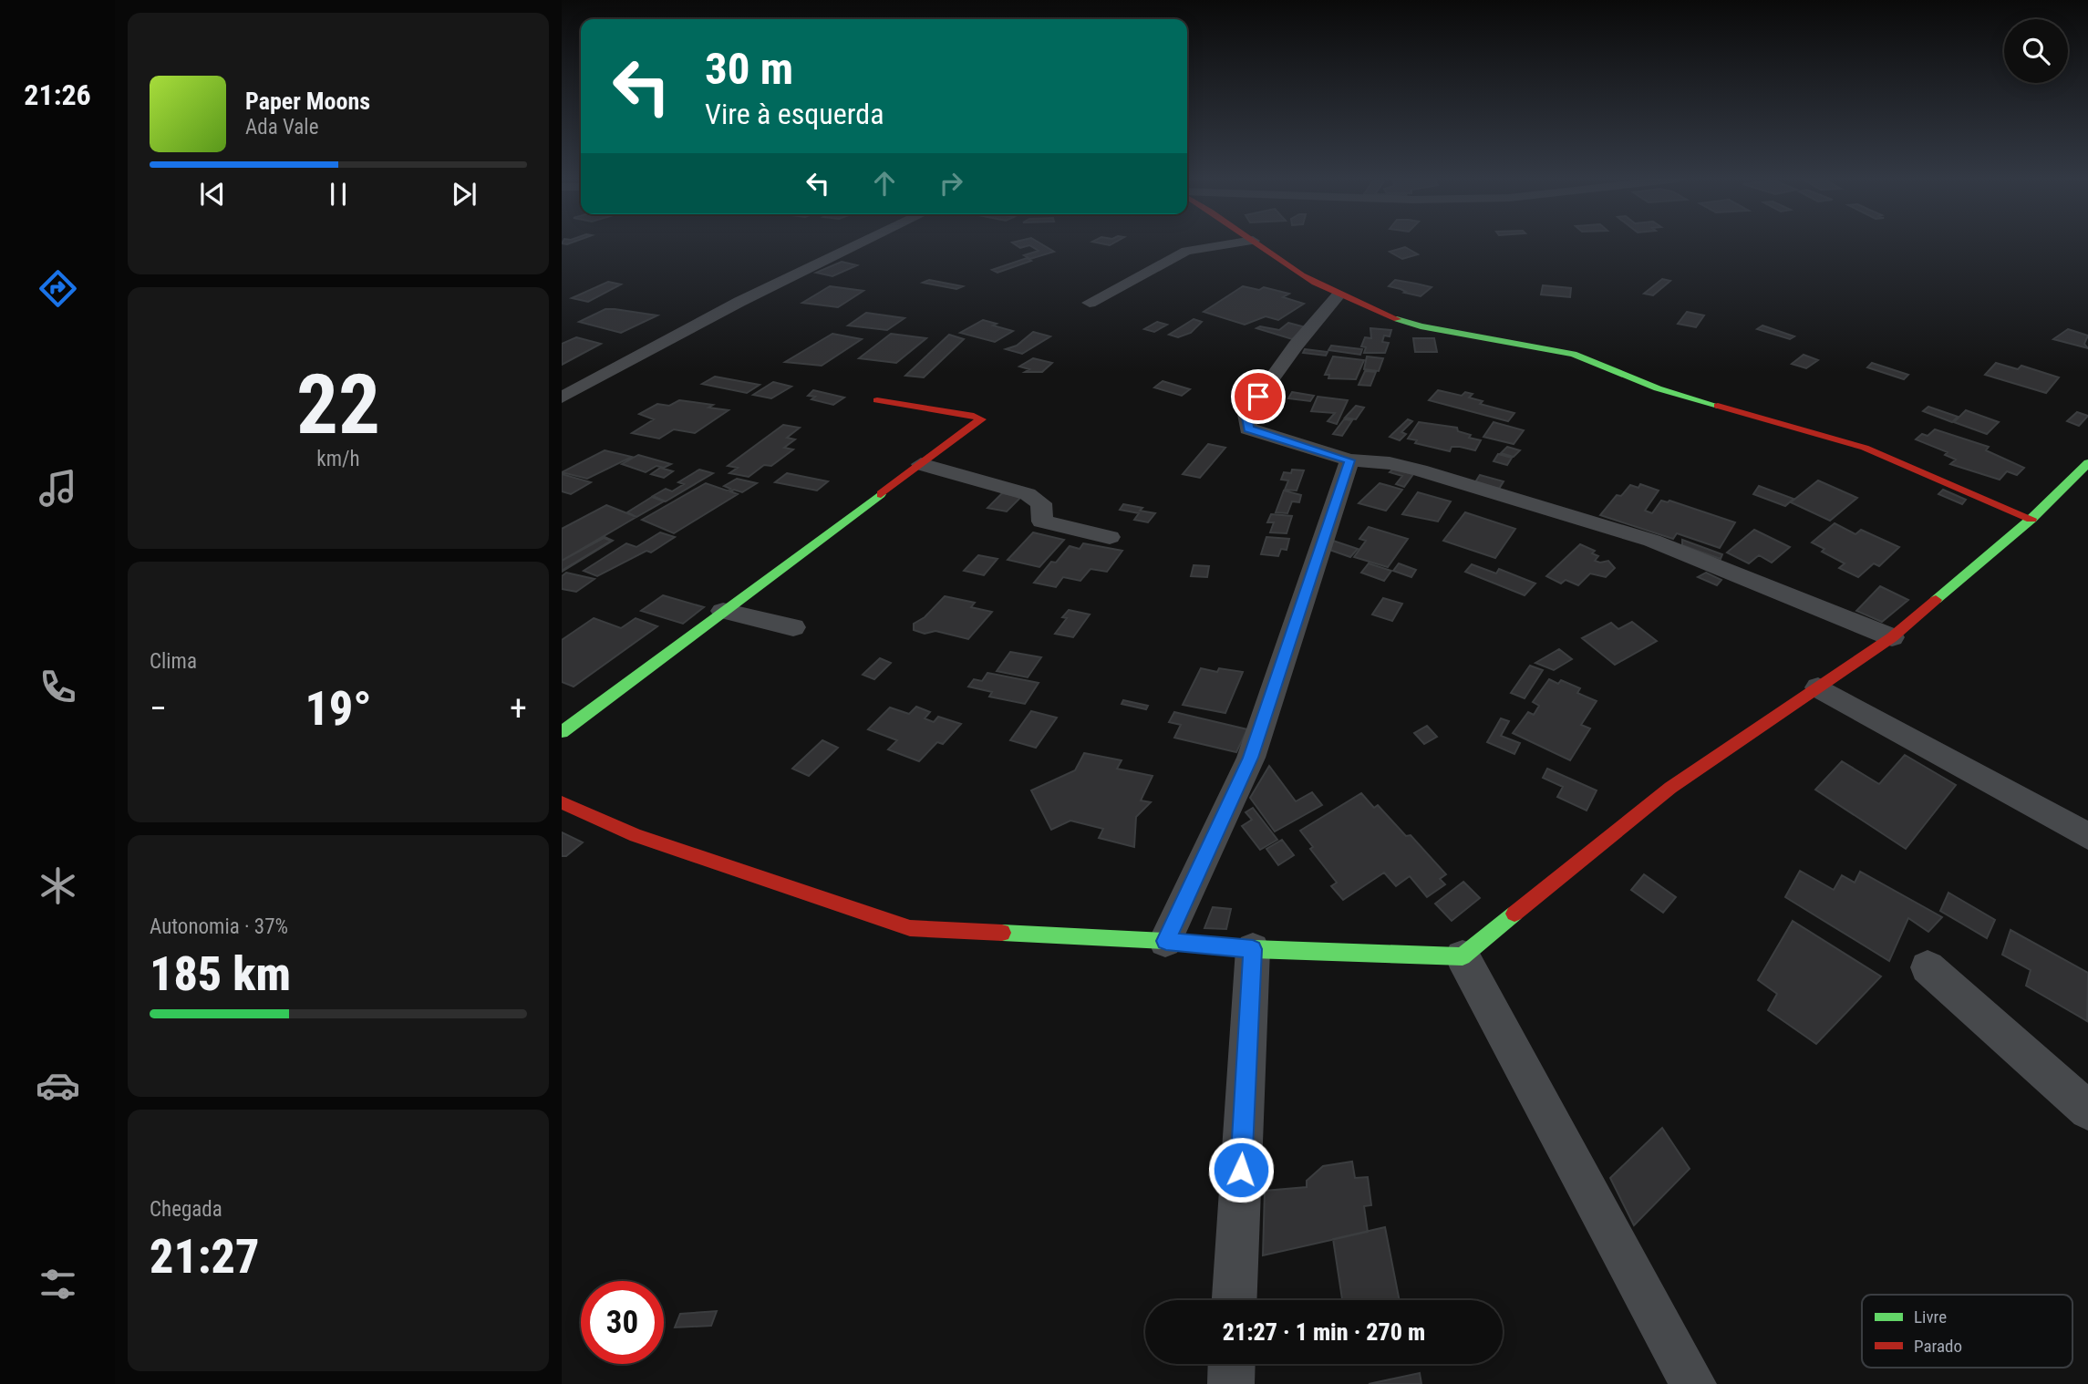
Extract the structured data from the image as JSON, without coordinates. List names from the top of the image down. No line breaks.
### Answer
{"legend":["Livre","Parado"],"page":{"tabs":"21:26","turn":["30 m","Vire à esquerda"],"song":["Paper Moons","Ada Vale"],"tile":[["22","km/h"],"Clima",["Autonomia · 37%","185 km"],["Chegada","21:27"]],"heat":["−","19°","+"],"limit":"30","trip":"21:27 · 1 min · 270 m"}}
